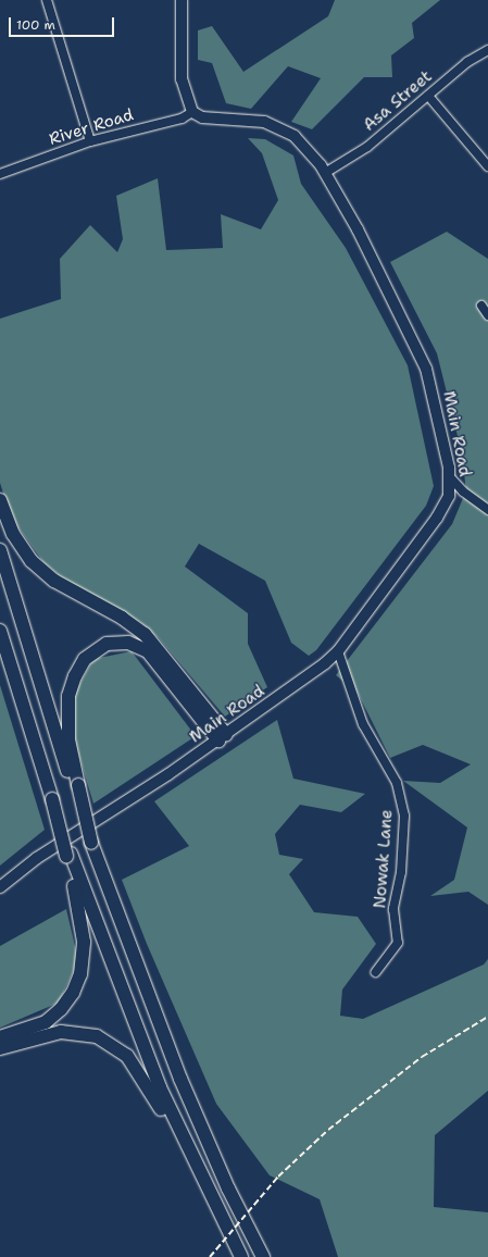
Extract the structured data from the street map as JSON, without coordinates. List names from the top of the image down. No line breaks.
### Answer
{"streets":{"main road":["Main Road"],"street":["Asa Street","River Road","Nowak Lane"]},"crossings":[["Asa Street","Main Road"],["River Road","Main Road"],["Main Road","Nowak Lane"]],"scale_bar":"100 m"}
